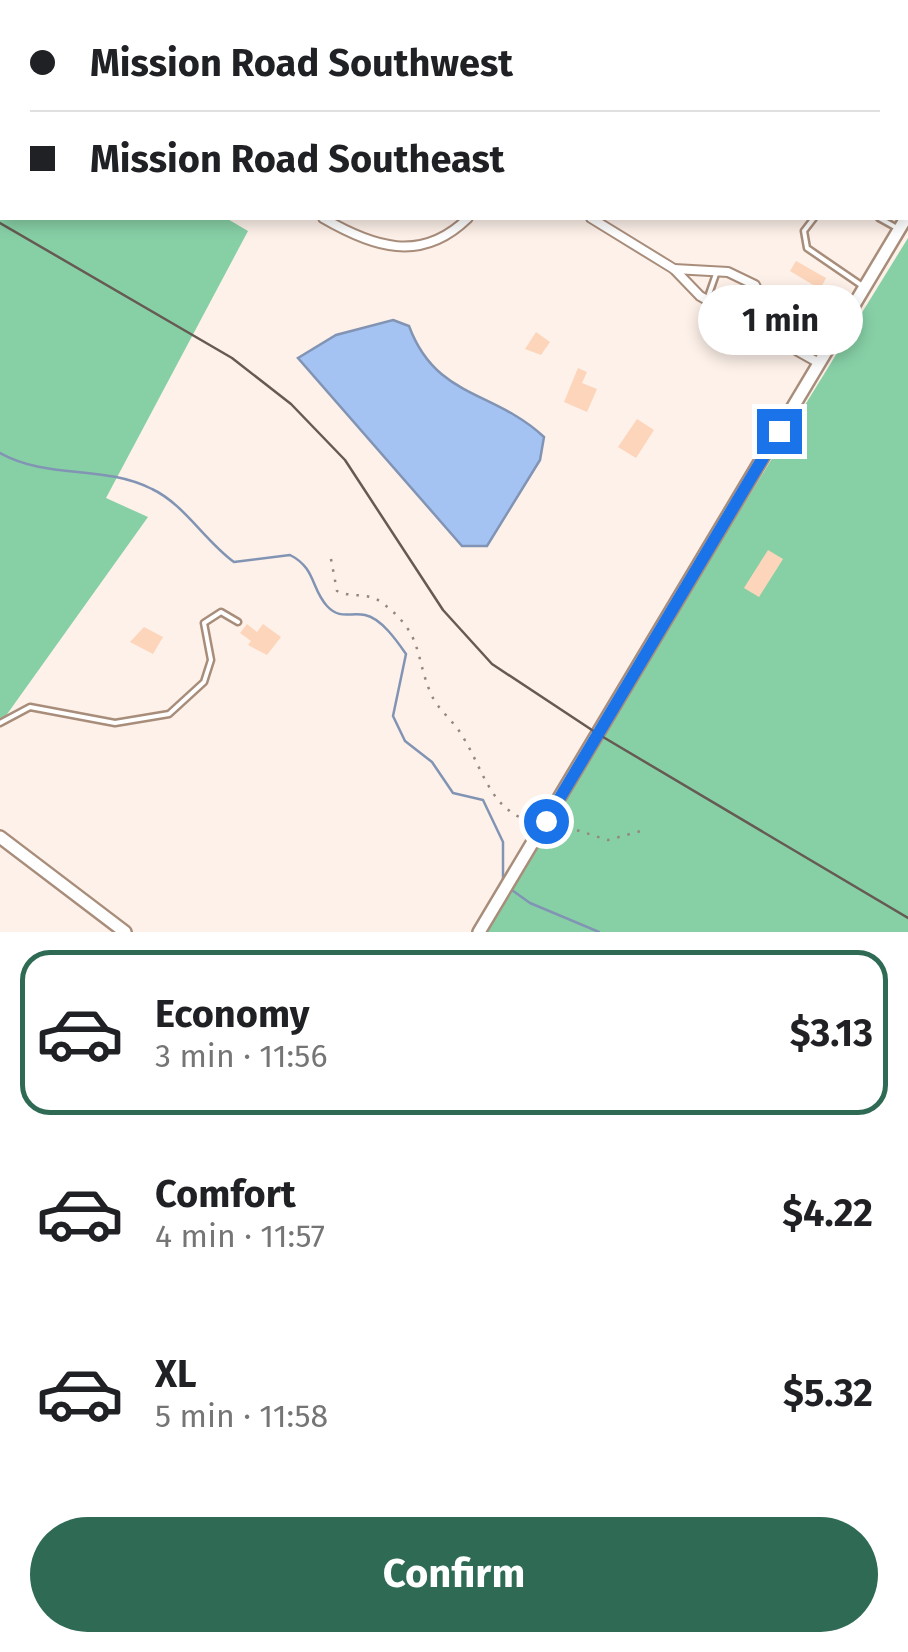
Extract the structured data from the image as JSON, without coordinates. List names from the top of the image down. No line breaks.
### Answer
{"page":{"banner":["Mission Road Southwest","Mission Road Southeast"],"bubble":"1 min","list":[{"name":"Economy","note":"3 min · 11:56","value":"$3.13"},{"name":"Comfort","note":"4 min · 11:57","value":"$4.22"},{"name":"XL","note":"5 min · 11:58","value":"$5.32"}],"buttons":"Confirm"}}
